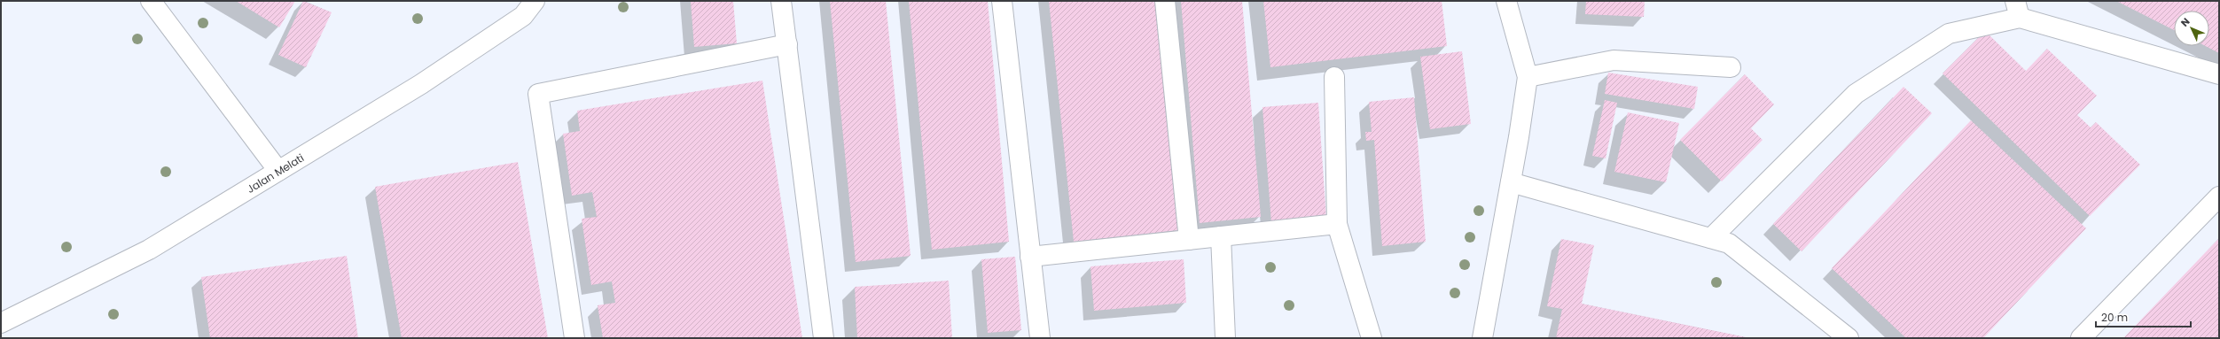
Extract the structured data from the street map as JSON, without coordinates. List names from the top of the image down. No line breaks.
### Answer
{"streets":{"lane":["Jalan Melati"]},"scale_bar":"20 m","north":"top left"}
